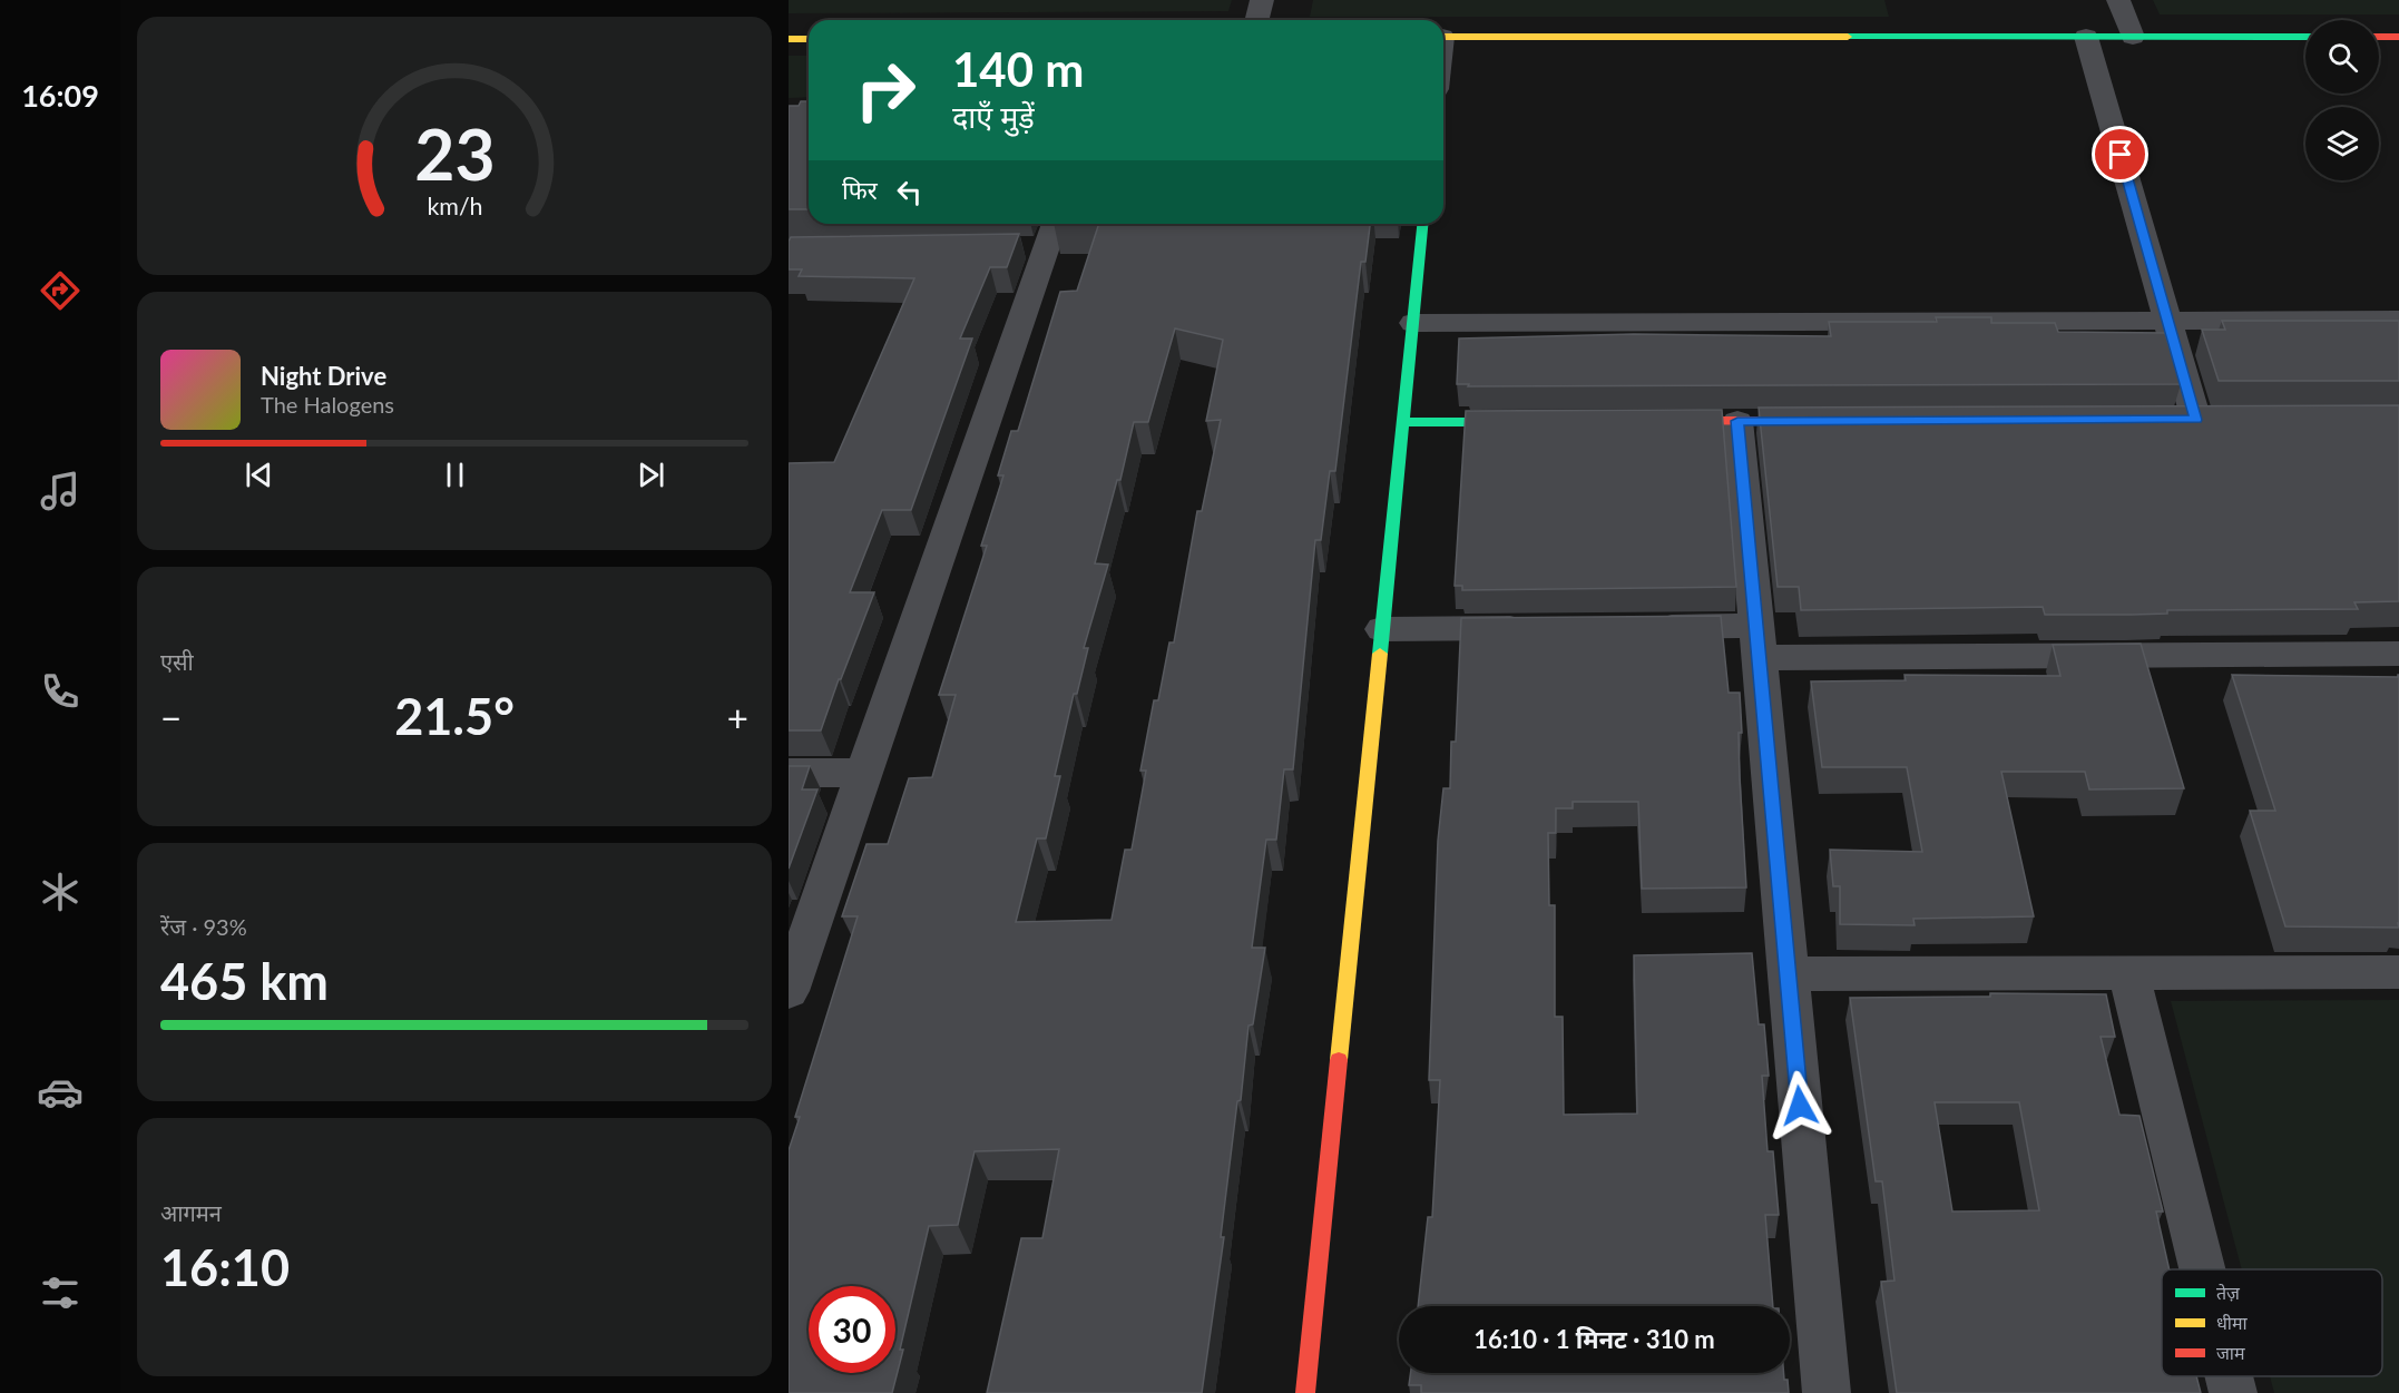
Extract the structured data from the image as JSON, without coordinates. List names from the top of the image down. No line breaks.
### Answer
{"legend":["तेज़","धीमा","जाम"],"page":{"tabs":"16:09","turn":["140 m","दाएँ मुड़ें"],"then":"फिर","song":["Night Drive","The Halogens"],"tile":["एसी",["रेंज · 93%","465 km"],["आगमन","16:10"]],"heat":["−","21.5°","+"],"limit":"30","trip":"16:10 · 1 मिनट · 310 m","gauge":["23","km/h"]}}
